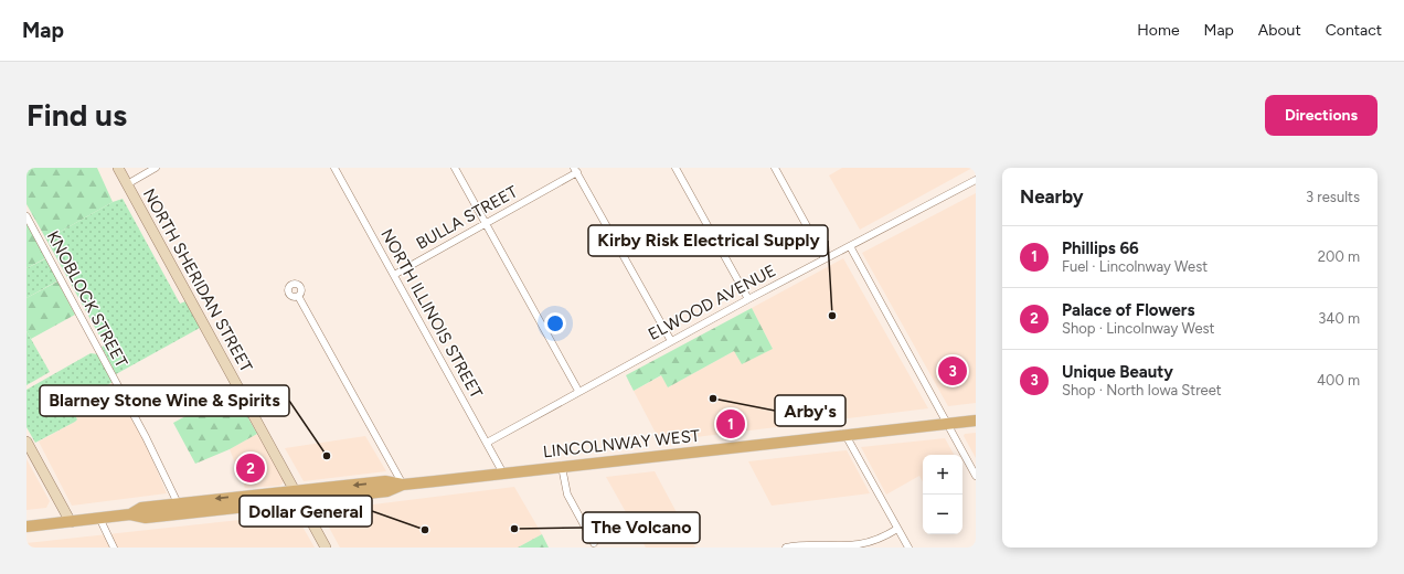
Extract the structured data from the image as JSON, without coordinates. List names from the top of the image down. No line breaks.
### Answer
{"streets":{"main road":["LINCOLNWAY WEST"],"street":["BULLA STREET","NORTH SHERIDAN STREET","KNOBLOCK STREET","ELWOOD AVENUE","NORTH ILLINOIS STREET"]},"crossings":[["BULLA STREET","NORTH ILLINOIS STREET"],["NORTH SHERIDAN STREET","LINCOLNWAY WEST"],["KNOBLOCK STREET","LINCOLNWAY WEST"],["ELWOOD AVENUE","NORTH ILLINOIS STREET"],["NORTH ILLINOIS STREET","LINCOLNWAY WEST"]],"places":["Kirby Risk Electrical Supply","Arby's","Blarney Stone Wine & Spirits","The Volcano","Dollar General"],"page":{"header":"Map","nav":["Home","Map","About","Contact"],"buttons":"Directions","title":"Find us","heading":["Nearby","3 results"],"list":[{"mark":"1","name":"Phillips 66","note":"Fuel · Lincolnway West","value":"200 m"},{"mark":"2","name":"Palace of Flowers","note":"Shop · Lincolnway West","value":"340 m"},{"mark":"3","name":"Unique Beauty","note":"Shop · North Iowa Street","value":"400 m"}],"pins":["3","1","2"],"map_buttons":["+","−"]}}
